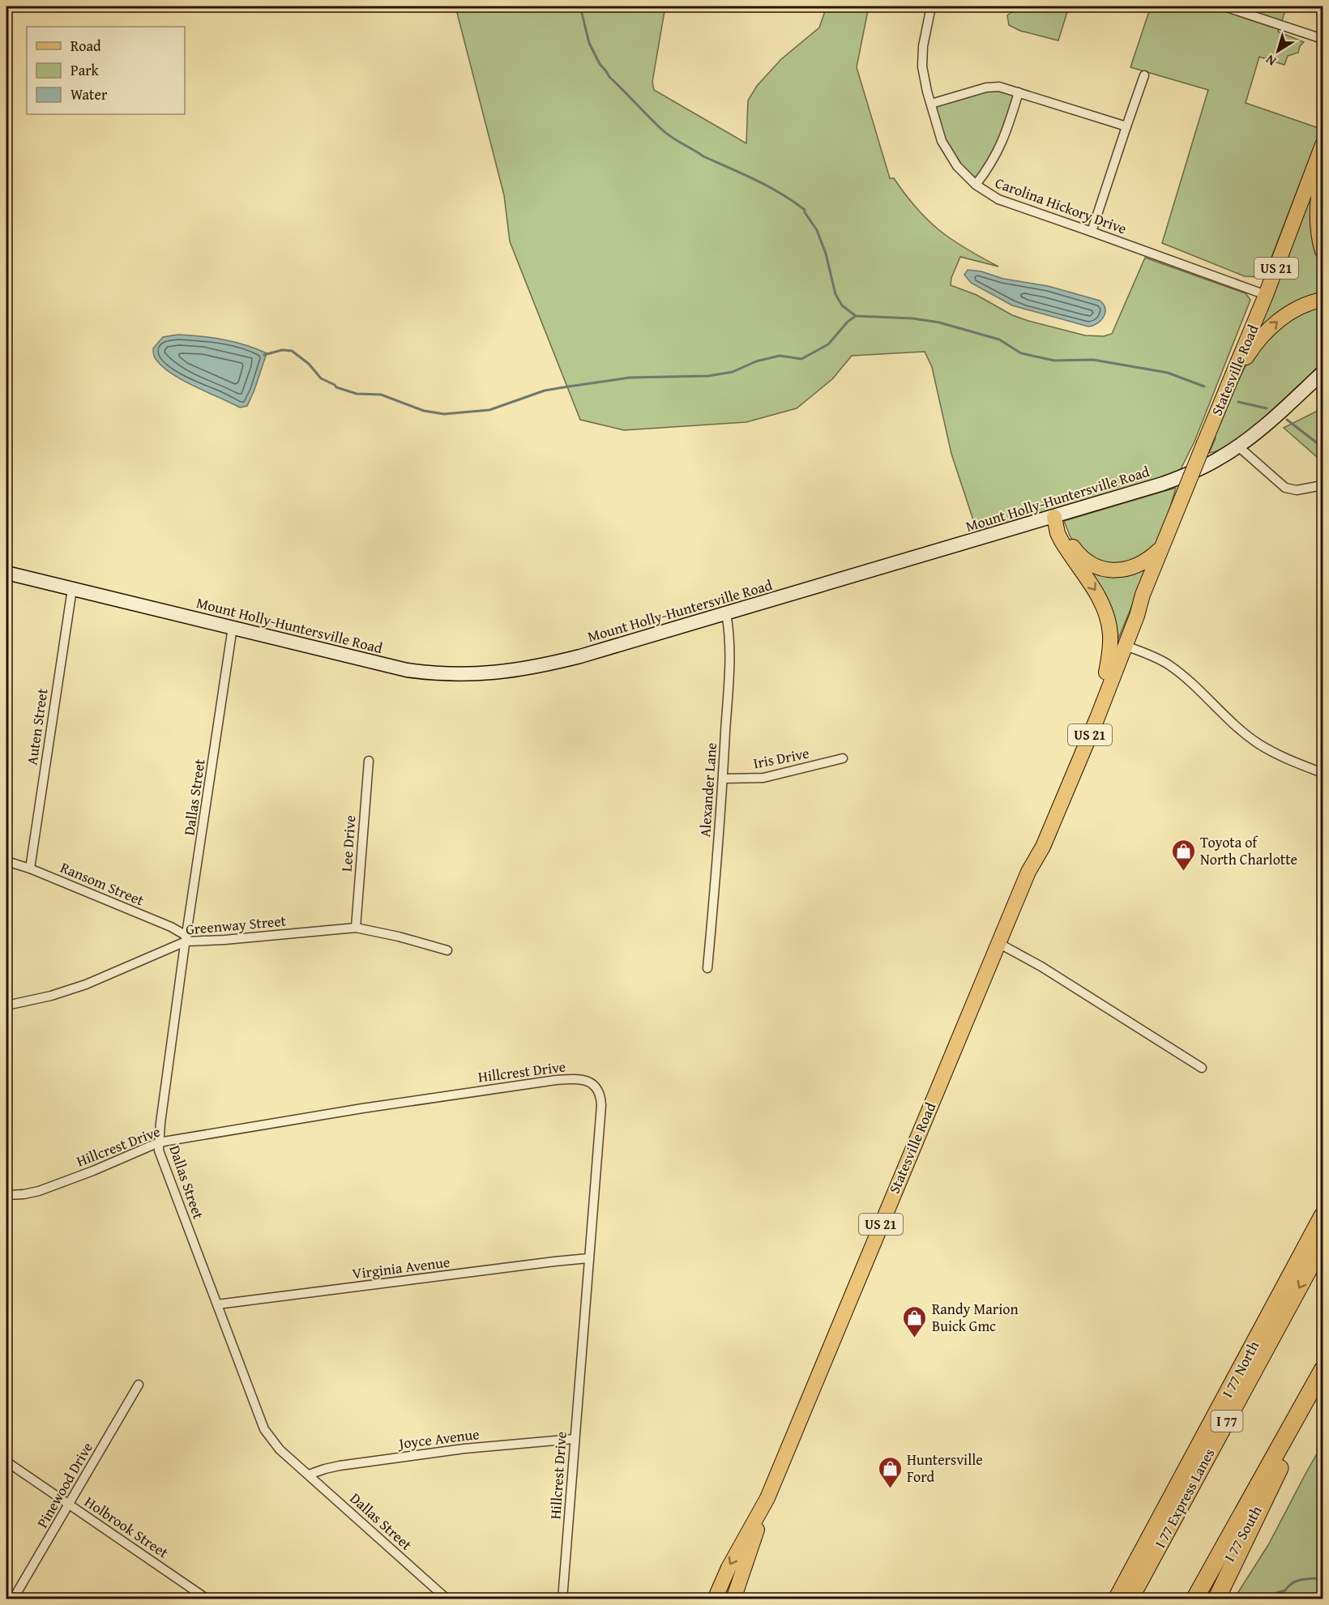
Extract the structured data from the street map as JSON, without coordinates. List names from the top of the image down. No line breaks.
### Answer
{"streets":{"highway":["I 77 North","I 77","I 77 Express Lanes","I 77 South"],"main road":["US 21","Statesville Road","Mount Holly-Huntersville Road"],"street":["Carolina Hickory Drive","Auten Street","Iris Drive","Alexander Lane","Dallas Street","Lee Drive","Ransom Street","Greenway Street","Hillcrest Drive","Virginia Avenue","Joyce Avenue","Pinewood Drive","Holbrook Street"]},"crossings":[["Carolina Hickory Drive","Statesville Road"],["Mount Holly-Huntersville Road","Auten Street"],["Mount Holly-Huntersville Road","Alexander Lane"],["Mount Holly-Huntersville Road","Dallas Street"],["Auten Street","Ransom Street"],["Iris Drive","Alexander Lane"],["Dallas Street","Ransom Street"],["Dallas Street","Greenway Street"],["Dallas Street","Hillcrest Drive"],["Dallas Street","Virginia Avenue"],["Dallas Street","Joyce Avenue"],["Lee Drive","Greenway Street"],["Ransom Street","Greenway Street"],["Hillcrest Drive","Virginia Avenue"],["Hillcrest Drive","Joyce Avenue"],["Pinewood Drive","Holbrook Street"]],"places":{"shop":["Toyota of North Charlotte","Randy Marion Buick Gmc","Huntersville Ford"]},"legend":["Road","Park","Water"],"north":"bottom left"}
